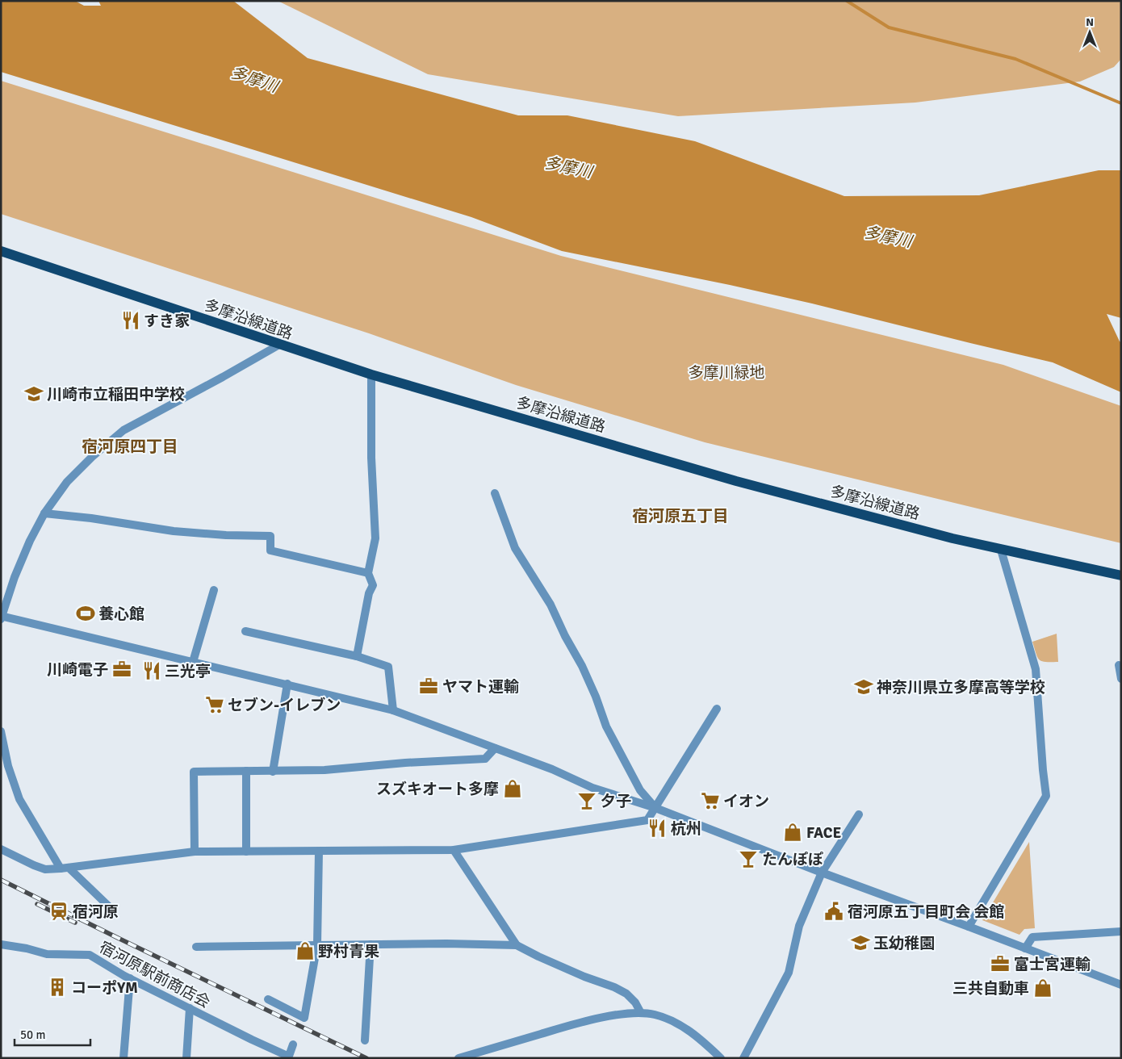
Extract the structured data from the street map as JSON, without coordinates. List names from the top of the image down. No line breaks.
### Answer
{"streets":{"main road":["多摩沿線道路"],"street":["宿河原駅前商店会"]},"districts":["宿河原四丁目","宿河原五丁目"],"water":["多摩川"],"parks":["多摩川緑地"],"places":{"restaurant":["すき家","三光亭","杭州"],"school or university":["川崎市立稲田中学校","神奈川県立多摩高等学校","玉幼稚園"],"sports":["養心館"],"office":["川崎電子","ヤマト運輸","富士宮運輸"],"supermarket":["セブン-イレブン","イオン"],"shop":["スズキオート多摩","FACE","野村青果","三共自動車"],"bar":["夕子","たんぽぽ"],"station":["宿河原"],"public building":["宿河原五丁目町会 会館"],"building":["コーポYM"]},"scale_bar":"50 m","north":"top"}
